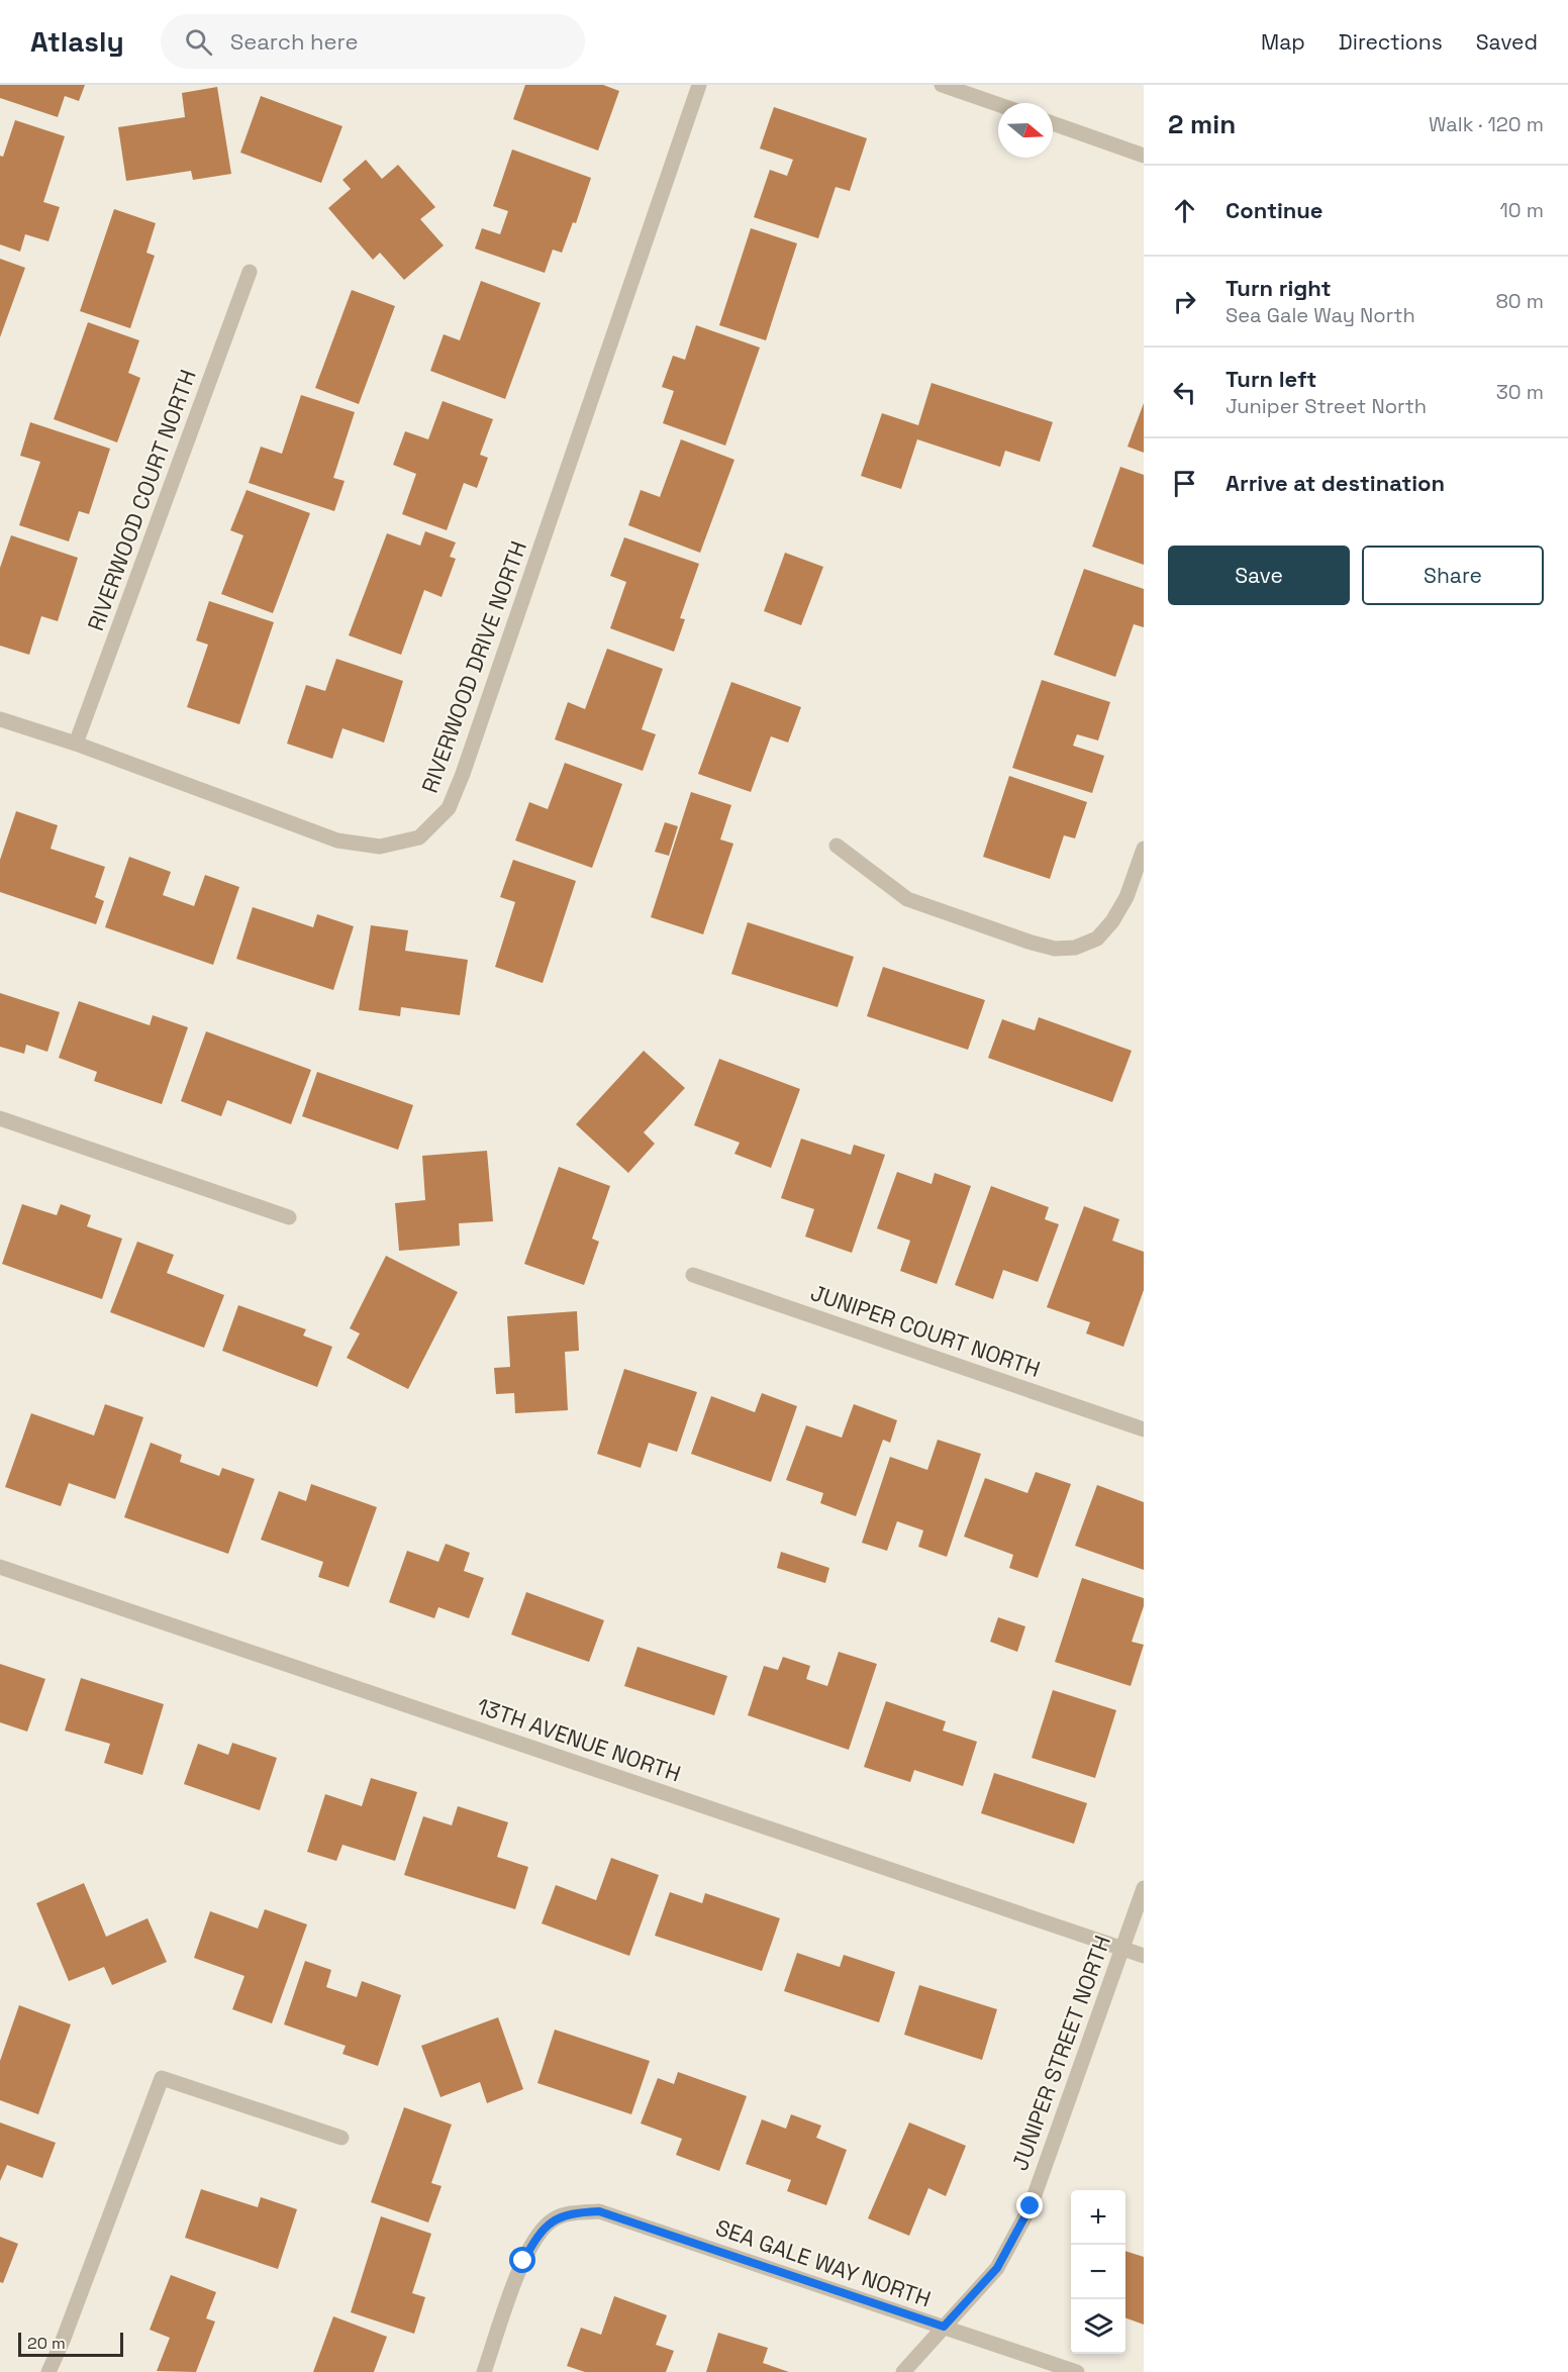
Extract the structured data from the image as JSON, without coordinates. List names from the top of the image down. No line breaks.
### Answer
{"streets":{"street":["RIVERWOOD COURT NORTH","RIVERWOOD DRIVE NORTH","JUNIPER COURT NORTH","13TH AVENUE NORTH","JUNIPER STREET NORTH","SEA GALE WAY NORTH"]},"crossings":[["RIVERWOOD COURT NORTH","RIVERWOOD DRIVE NORTH"],["13TH AVENUE NORTH","JUNIPER STREET NORTH"],["JUNIPER STREET NORTH","SEA GALE WAY NORTH"]],"scale_bar":"20 m","north":"right","page":{"header":"Atlasly","search":"Search here","nav":["Map","Directions","Saved"],"heading":["2 min","Walk · 120 m"],"list":[["Continue","10 m"],["Turn right","Sea Gale Way North","80 m"],["Turn left","Juniper Street North","30 m"],"Arrive at destination"],"buttons":["Save","Share"],"map_buttons":["+","−"],"scale":"20 m"}}
